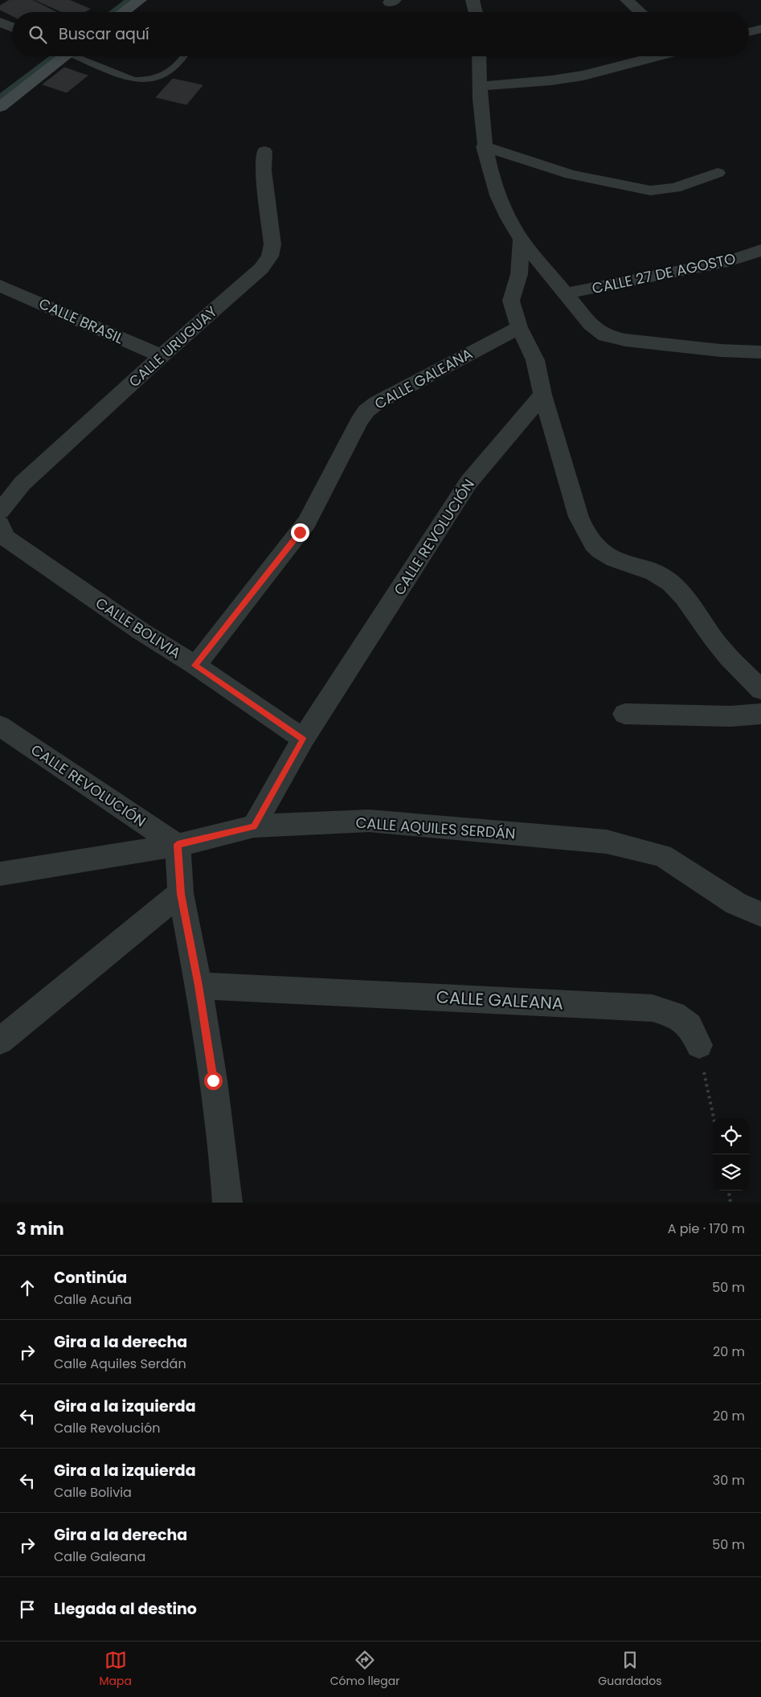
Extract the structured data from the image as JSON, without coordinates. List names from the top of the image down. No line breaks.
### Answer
{"streets":{"street":["CALLE 27 DE AGOSTO","CALLE BRASIL","CALLE URUGUAY","CALLE GALEANA","CALLE REVOLUCIÓN","CALLE BOLIVIA","CALLE AQUILES SERDÁN"]},"crossings":[["CALLE BRASIL","CALLE URUGUAY"],["CALLE GALEANA","CALLE BOLIVIA"],["CALLE REVOLUCIÓN","CALLE BOLIVIA"],["CALLE REVOLUCIÓN","CALLE AQUILES SERDÁN"]],"page":{"search":"Buscar aquí","heading":["3 min","A pie · 170 m"],"list":[["Continúa","Calle Acuña","50 m"],["Gira a la derecha","Calle Aquiles Serdán","20 m"],["Gira a la izquierda","Calle Revolución","20 m"],["Gira a la izquierda","Calle Bolivia","30 m"],["Gira a la derecha","Calle Galeana","50 m"],"Llegada al destino"],"nav":["Mapa","Cómo llegar","Guardados"]}}
